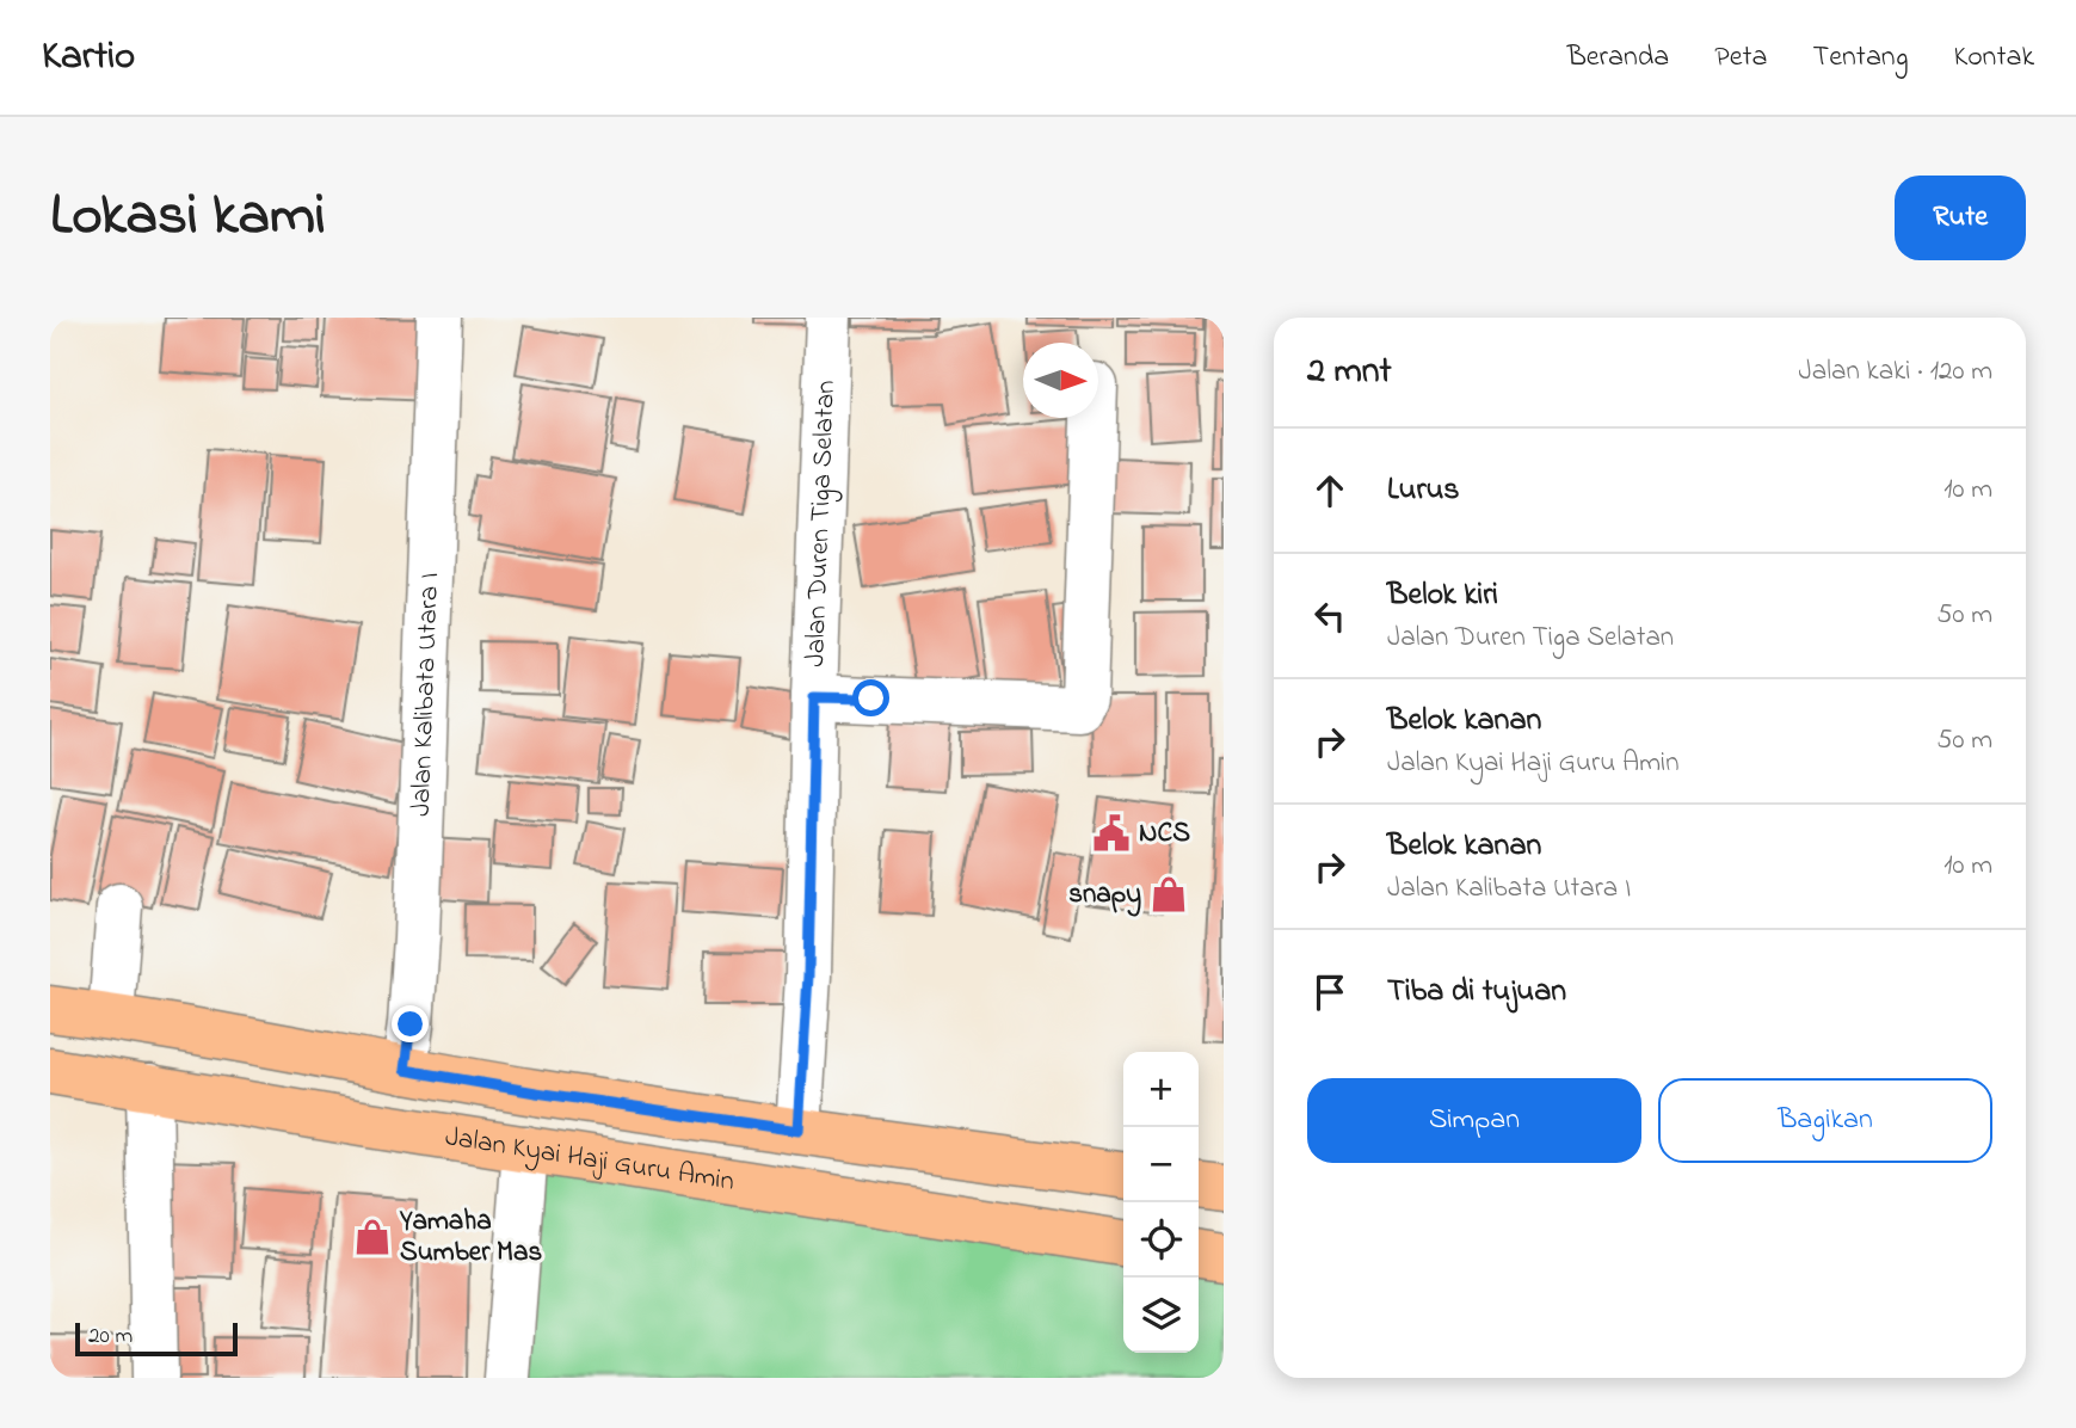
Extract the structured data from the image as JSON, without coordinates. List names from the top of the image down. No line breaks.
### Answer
{"streets":{"main road":["Jalan Kyai Haji Guru Amin"],"street":["Jalan Duren Tiga Selatan","Jalan Kalibata Utara I"]},"places":{"public building":["NCS"],"shop":["snapy","Yamaha Sumber Mas"]},"scale_bar":"20 m","north":"right","page":{"header":"Kartio","nav":["Beranda","Peta","Tentang","Kontak"],"title":"Lokasi kami","buttons":["Rute",["Simpan","Bagikan"]],"heading":["2 mnt","Jalan kaki · 120 m"],"list":[["Lurus","10 m"],["Belok kiri","Jalan Duren Tiga Selatan","50 m"],["Belok kanan","Jalan Kyai Haji Guru Amin","50 m"],["Belok kanan","Jalan Kalibata Utara I","10 m"],"Tiba di tujuan"],"map_buttons":["+","−"],"scale":"20 m"}}
